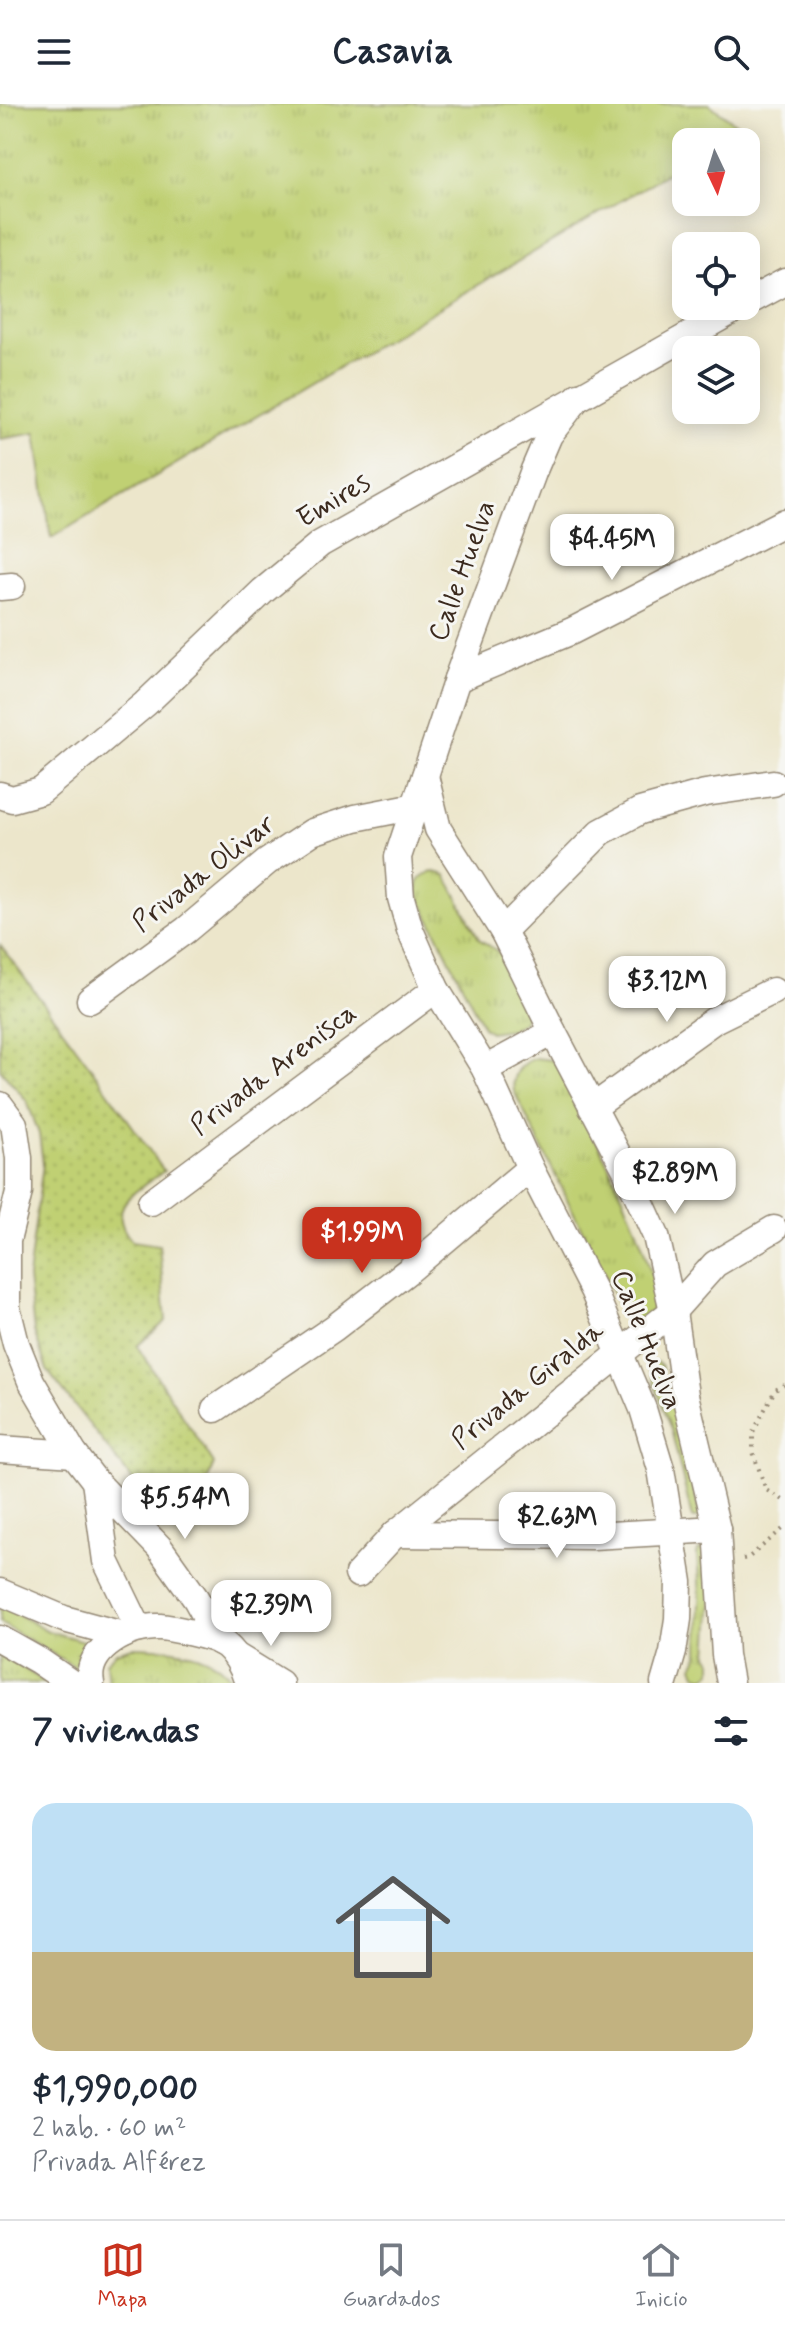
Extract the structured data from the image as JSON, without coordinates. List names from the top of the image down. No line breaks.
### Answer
{"streets":{"street":["Emires","Calle Huelva","Privada Olivar","Privada Arenisca","Privada Giralda"]},"crossings":[["Emires","Calle Huelva"],["Calle Huelva","Privada Olivar"],["Calle Huelva","Privada Arenisca"],["Calle Huelva","Privada Giralda"]],"north":"bottom","page":{"header":"Casavia","price":["$4.45M","$3.12M","$2.89M","$1.99M","$5.54M","$2.63M","$2.39M"],"heading":"7 viviendas","list":[{"name":"$1,990,000","note":"2 hab. · 60 m² · Privada Alférez"}],"tabs":["Mapa","Guardados","Inicio"]}}
